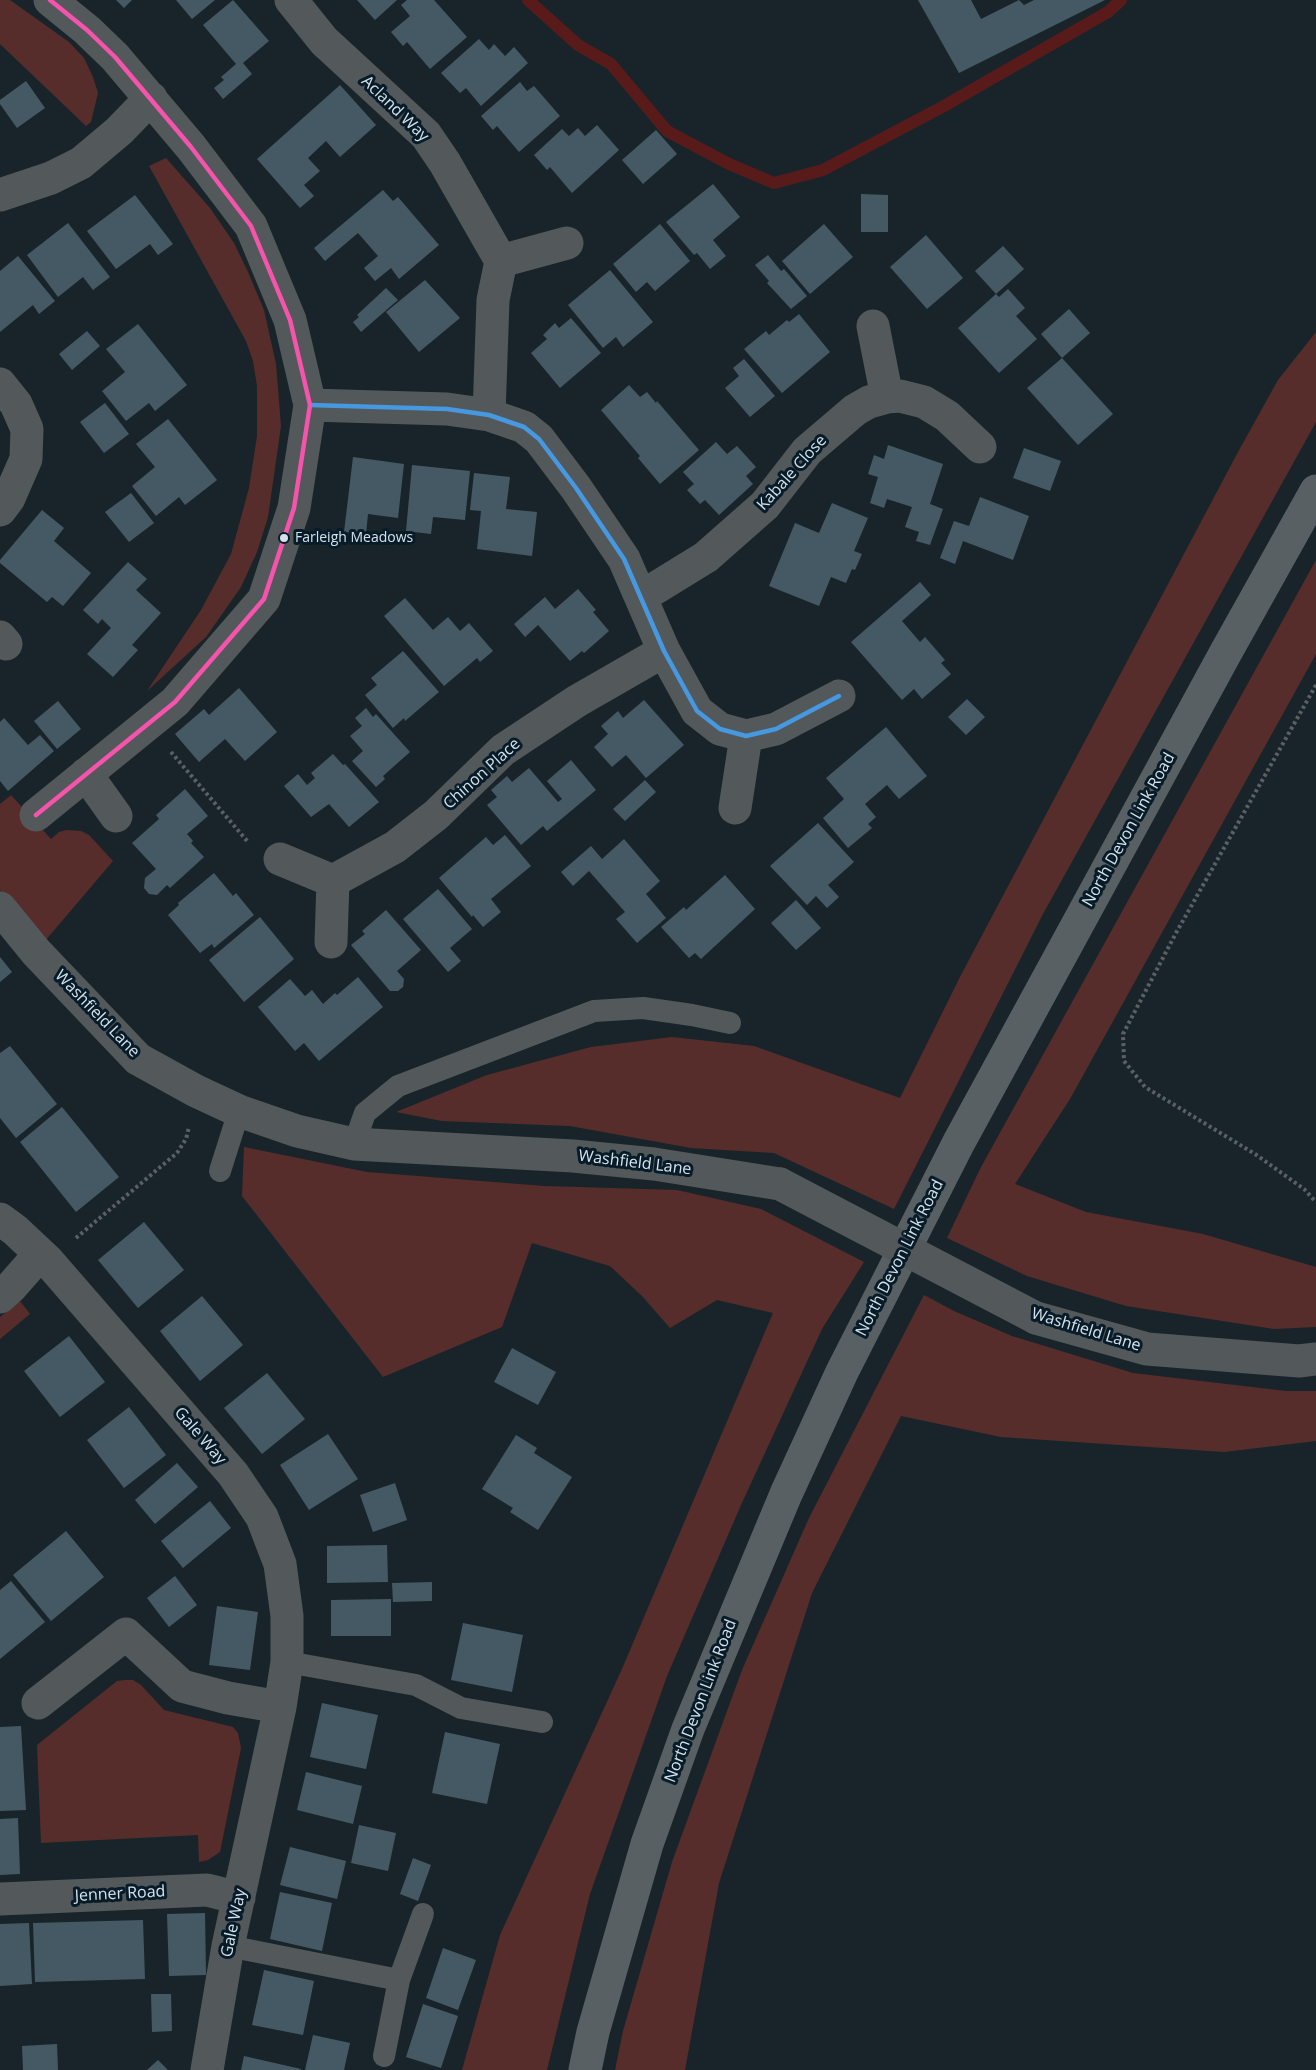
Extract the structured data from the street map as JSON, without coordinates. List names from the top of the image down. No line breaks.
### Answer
{"streets":{"highway":["North Devon Link Road"],"street":["Acland Way","Kabale Close","Chinon Place","Washfield Lane","Gale Way","Jenner Road"]},"crossings":[["Gale Way","Jenner Road"]],"places":["Farleigh Meadows"]}
